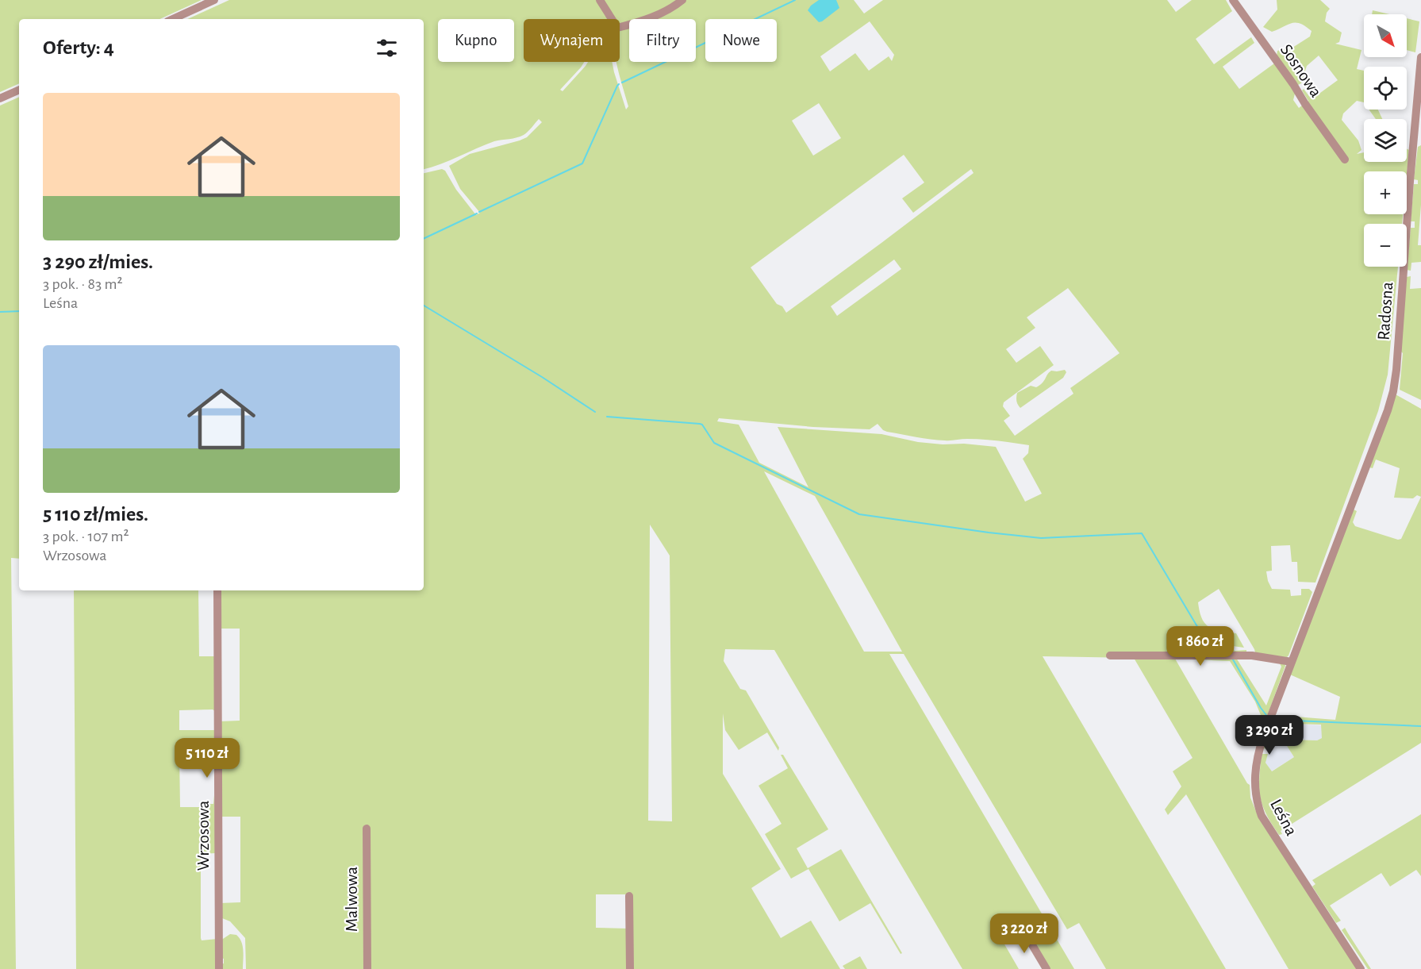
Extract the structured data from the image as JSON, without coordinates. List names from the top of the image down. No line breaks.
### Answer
{"streets":{"street":["Sosnowa","Radosna","Leśna","Wrzosowa","Malwowa"]},"crossings":[["Radosna","Leśna"]],"north":"bottom right","page":{"map_buttons":["+","−"],"chip":["Kupno","Wynajem","Filtry","Nowe"],"heading":"Oferty: 4","list":[{"name":"3 290 zł/mies.","note":"3 pok. · 83 m² · Leśna"},{"name":"5 110 zł/mies.","note":"3 pok. · 107 m² · Wrzosowa"}],"price":["1 860 zł","3 290 zł","5 110 zł","3 220 zł"]}}
